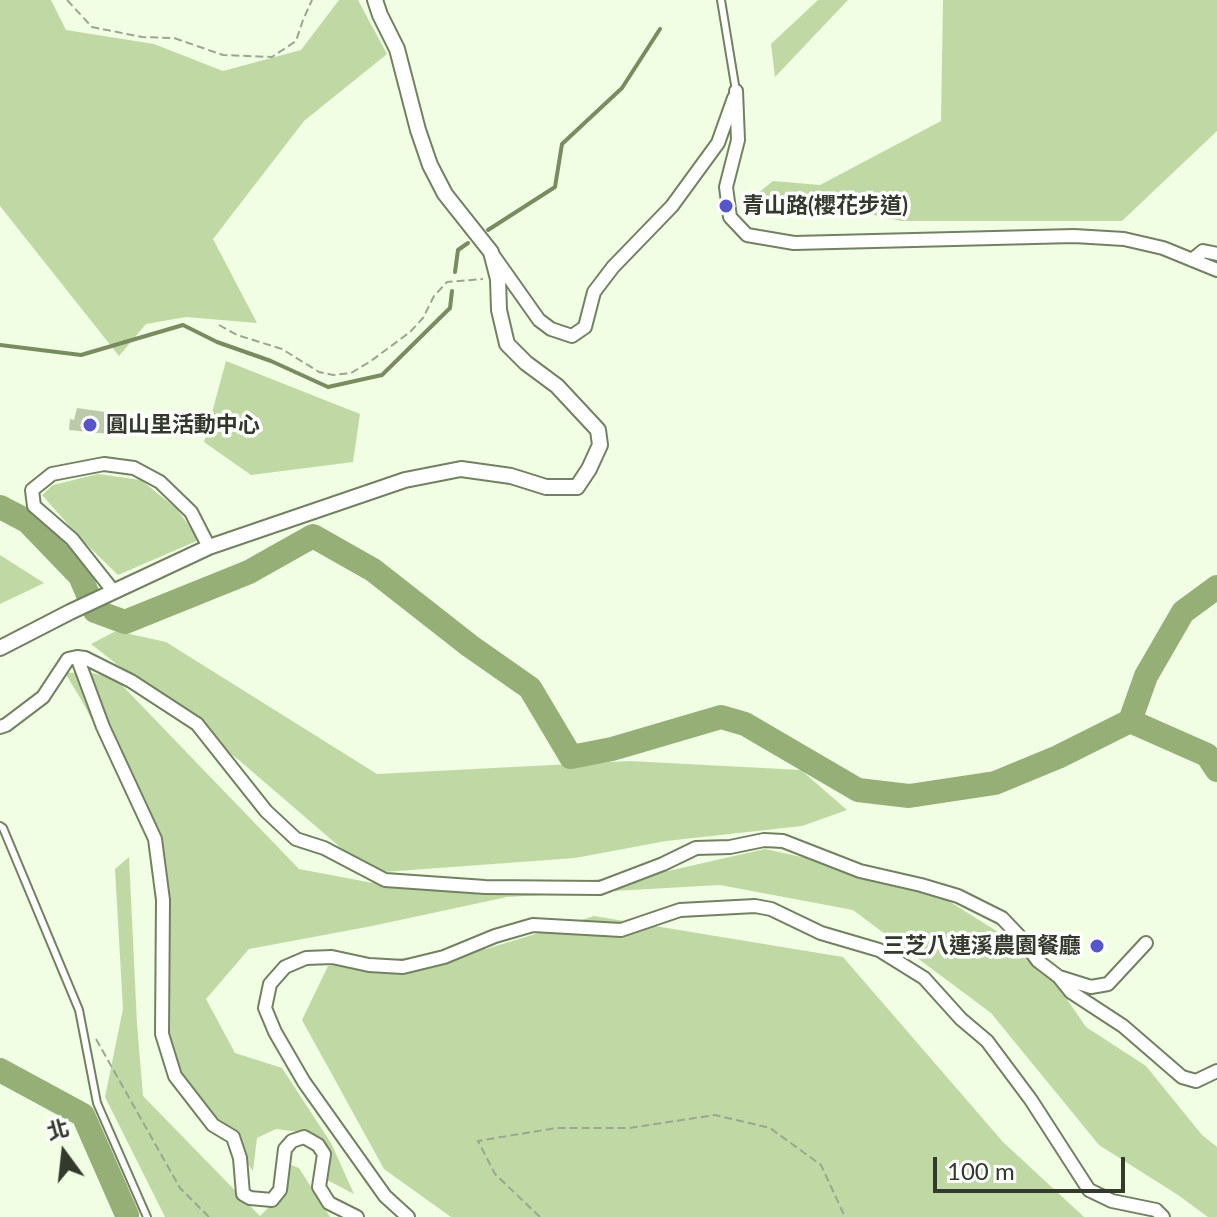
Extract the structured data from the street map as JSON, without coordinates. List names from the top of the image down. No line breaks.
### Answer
{"places":["青山路(櫻花步道)","圓山里活動中心","三芝八連溪農園餐廳"],"scale_bar":"100 m","north":"top"}
